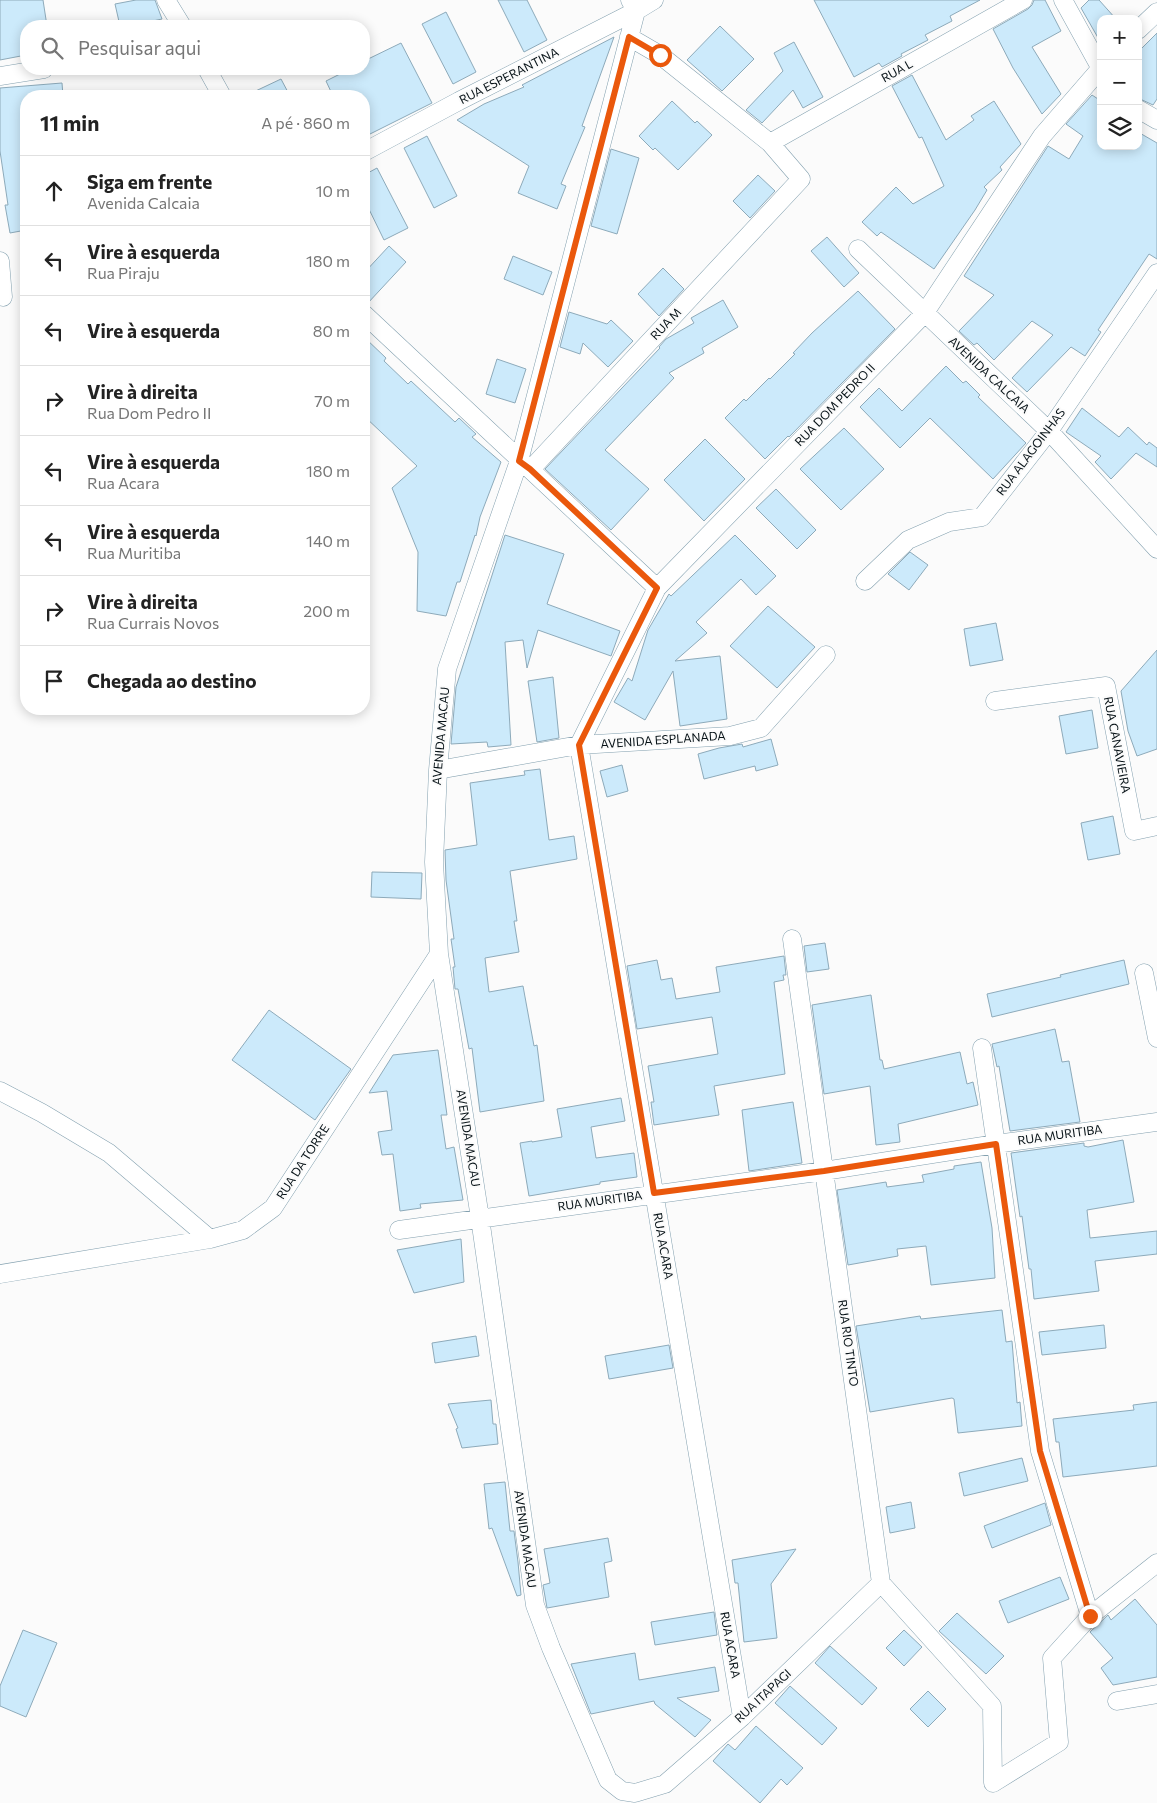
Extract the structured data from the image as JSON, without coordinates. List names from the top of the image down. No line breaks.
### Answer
{"streets":{"street":["RUA L","RUA ESPERANTINA","RUA M","AVENIDA CALCAIA","RUA DOM PEDRO II","RUA ALAGOINHAS","AVENIDA MACAU","AVENIDA ESPLANADA","RUA CANAVIEIRA","RUA MURITIBA","RUA DA TORRE","RUA ACARA","RUA RIO TINTO","RUA ITAPAGI"]},"crossings":[["RUA L","RUA M"],["RUA ESPERANTINA","AVENIDA MACAU"],["RUA M","AVENIDA MACAU"],["AVENIDA CALCAIA","RUA DOM PEDRO II"],["AVENIDA CALCAIA","RUA ALAGOINHAS"],["RUA DOM PEDRO II","AVENIDA ESPLANADA"],["RUA DOM PEDRO II","RUA ACARA"],["AVENIDA MACAU","AVENIDA ESPLANADA"],["AVENIDA MACAU","RUA MURITIBA"],["AVENIDA MACAU","RUA DA TORRE"],["AVENIDA MACAU","RUA ITAPAGI"],["AVENIDA ESPLANADA","RUA ACARA"],["RUA MURITIBA","RUA ACARA"],["RUA MURITIBA","RUA RIO TINTO"],["RUA ACARA","RUA ITAPAGI"],["RUA RIO TINTO","RUA ITAPAGI"]],"page":{"map_buttons":["+","−"],"search":"Pesquisar aqui","heading":["11 min","A pé · 860 m"],"list":[["Siga em frente","Avenida Calcaia","10 m"],["Vire à esquerda","Rua Piraju","180 m"],["Vire à esquerda","80 m"],["Vire à direita","Rua Dom Pedro II","70 m"],["Vire à esquerda","Rua Acara","180 m"],["Vire à esquerda","Rua Muritiba","140 m"],["Vire à direita","Rua Currais Novos","200 m"],"Chegada ao destino"]}}
